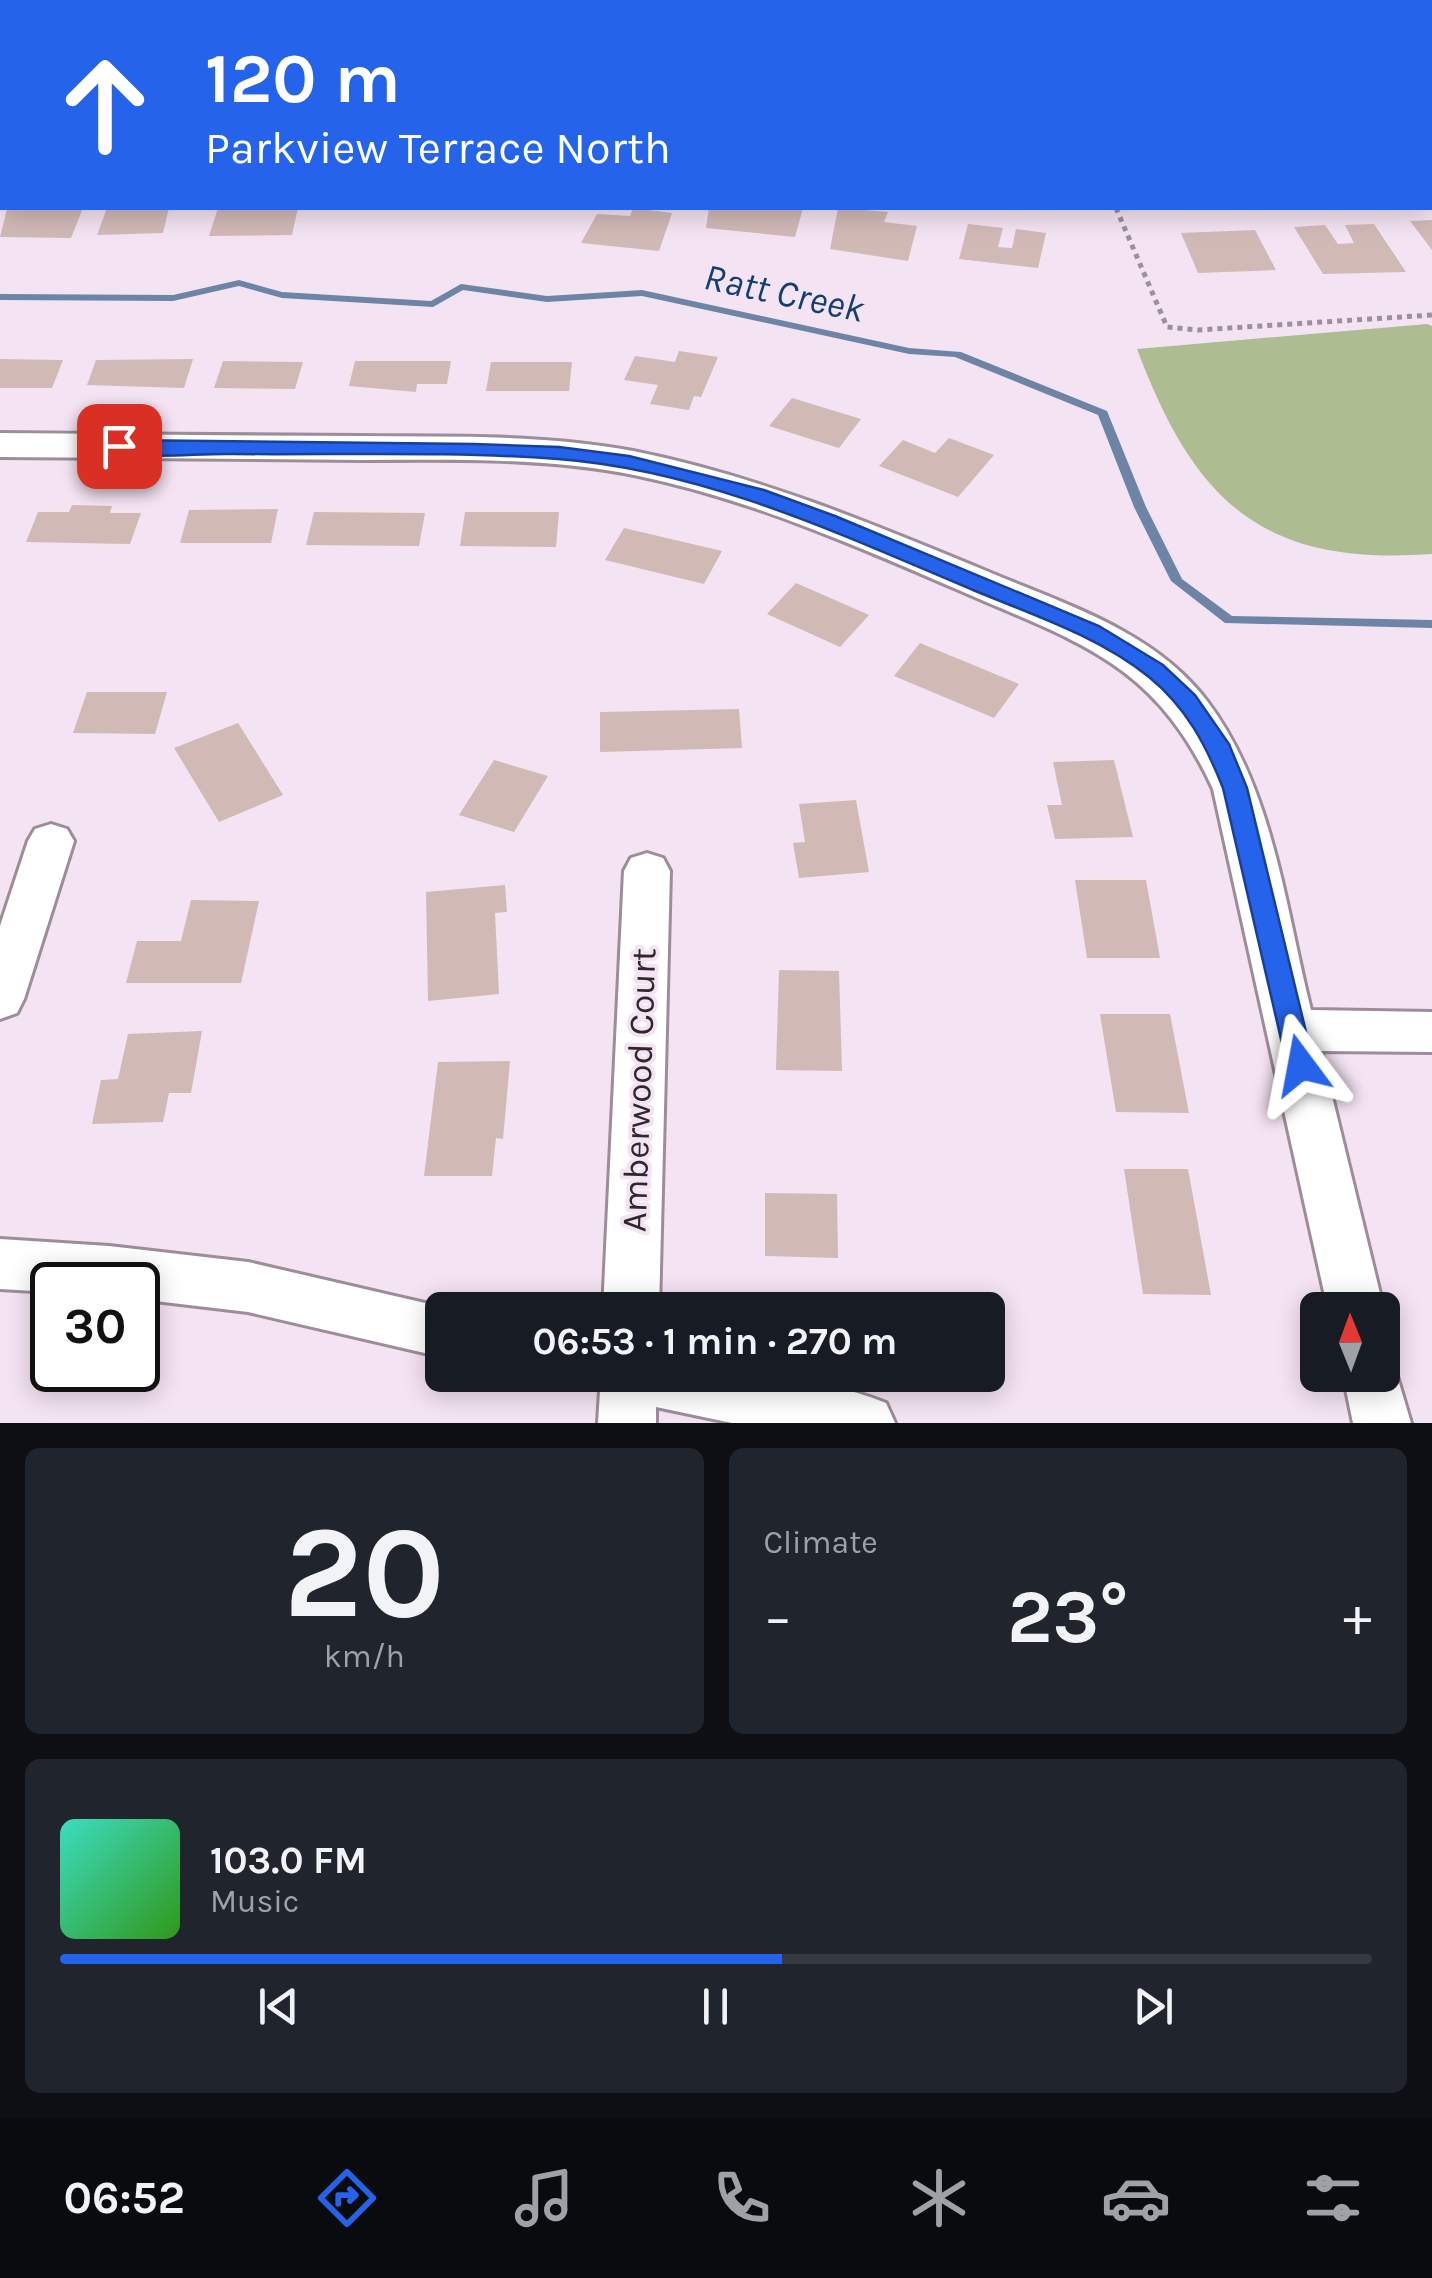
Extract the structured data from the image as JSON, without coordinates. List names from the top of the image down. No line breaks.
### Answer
{"streets":{"street":["Amberwood Court"]},"water":["Ratt Creek"],"north":"top","page":{"turn":["120 m","Parkview Terrace North"],"limit":"30","trip":"06:53 · 1 min · 270 m","tile":[["20","km/h"],"Climate"],"heat":["−","23°","+"],"song":["103.0 FM","Music"],"tabs":"06:52"}}
